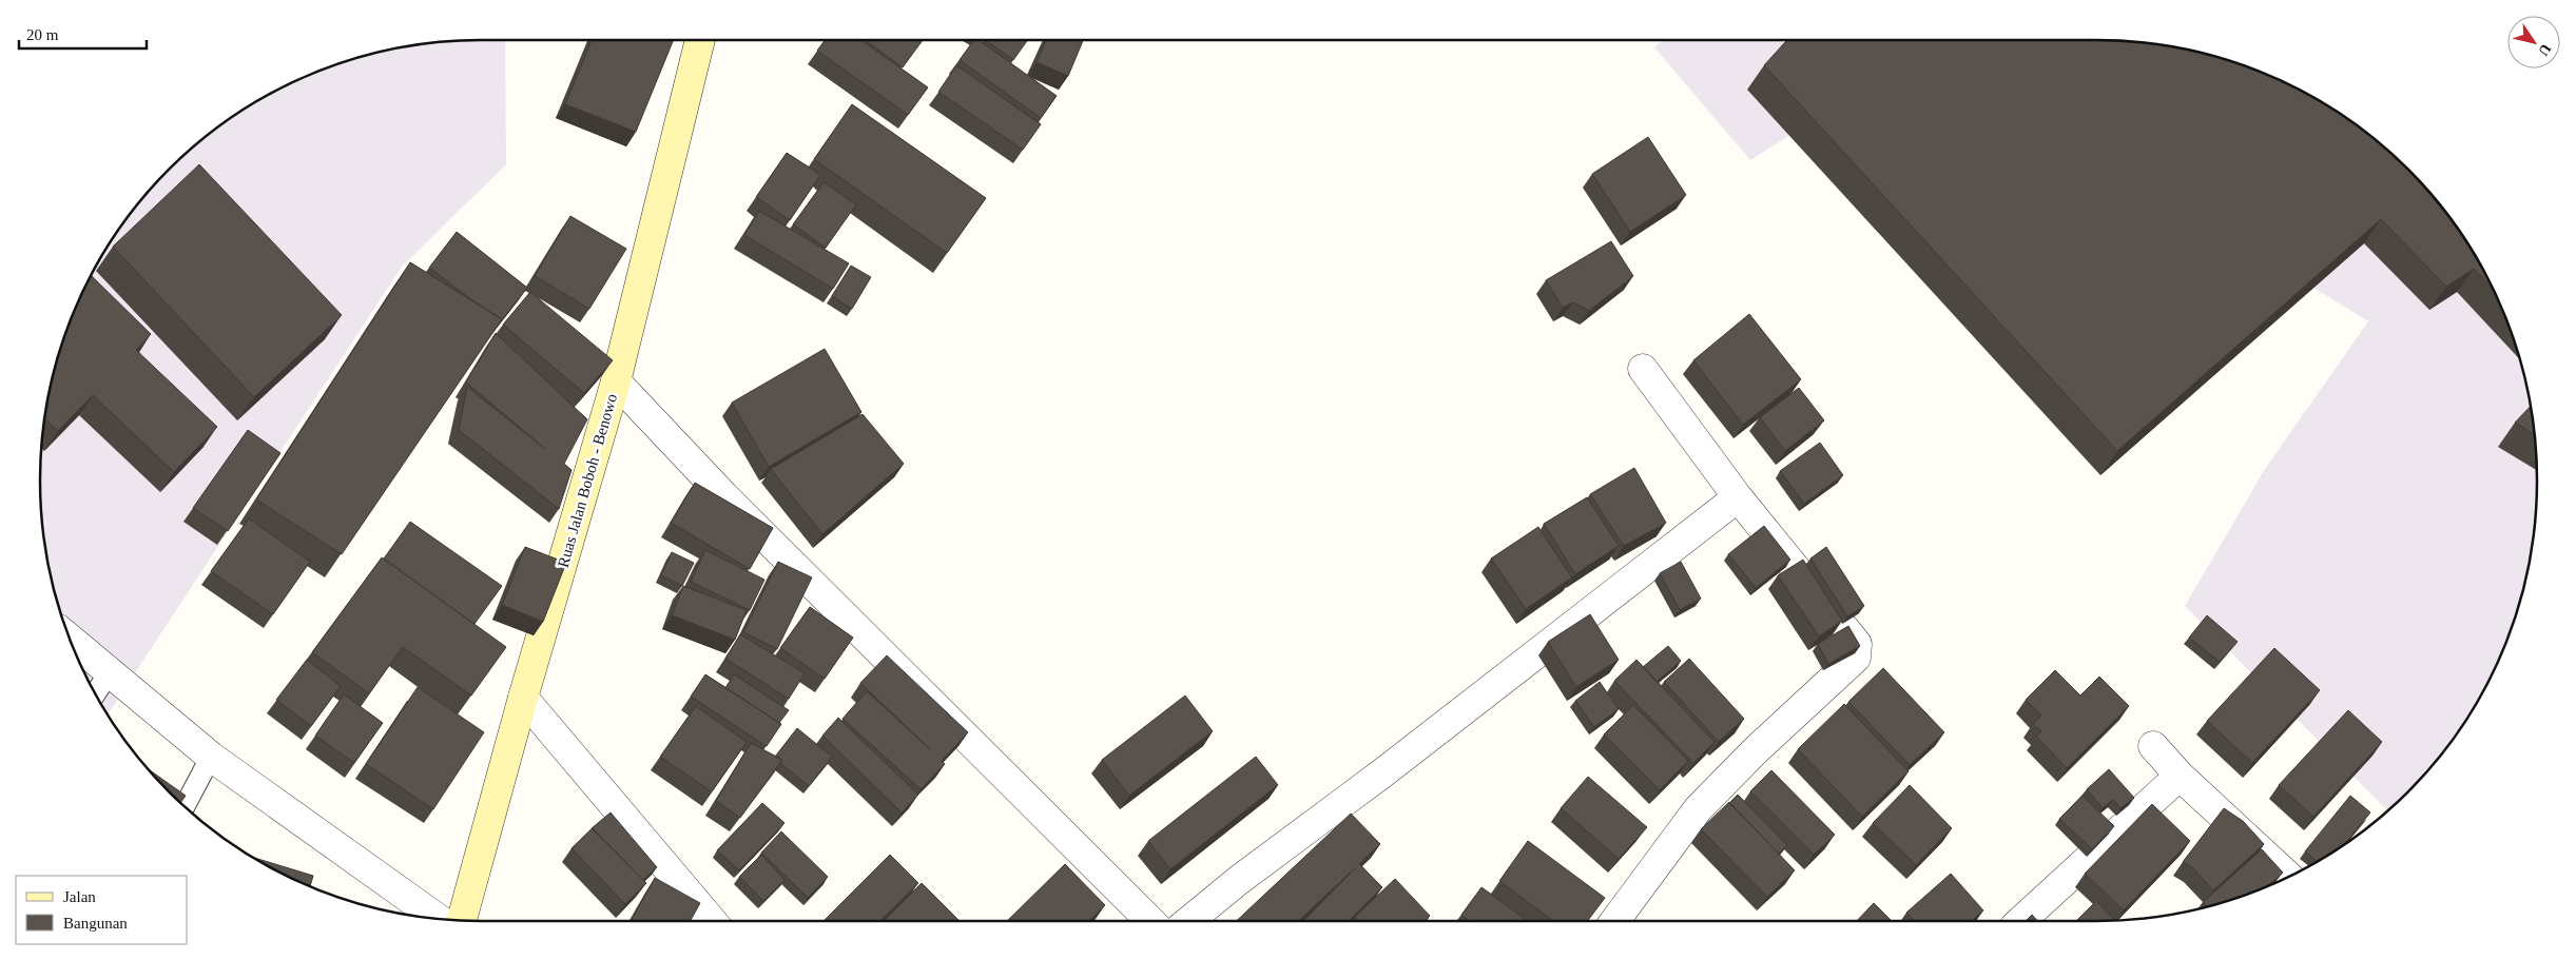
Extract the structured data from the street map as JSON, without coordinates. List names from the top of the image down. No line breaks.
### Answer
{"streets":{"main road":["Ruas Jalan Boboh - Benowo"]},"legend":["Jalan","Bangunan"],"scale_bar":"20 m","north":"bottom right"}
